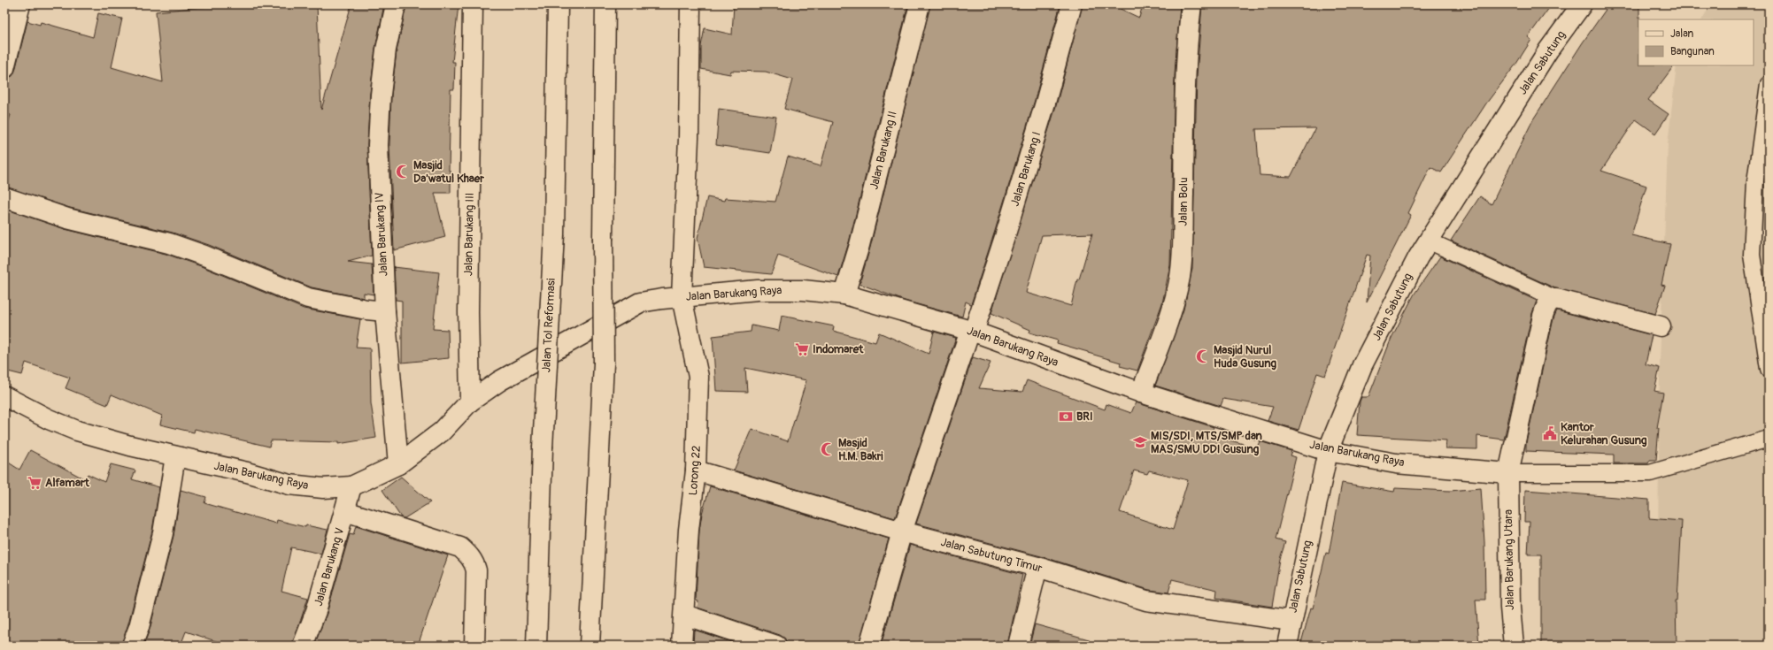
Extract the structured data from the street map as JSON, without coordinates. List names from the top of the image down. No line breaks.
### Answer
{"streets":{"main road":["Jalan Sabutung","Jalan Barukang II","Jalan Barukang I","Jalan Bolu","Jalan Barukang IV","Jalan Barukang III","Jalan Barukang Raya","Jalan Tol Reformasi","Lorong 22","Jalan Sabutung Timur","Jalan Barukang Utara","Jalan Barukang V"]},"crossings":[["Jalan Sabutung","Jalan Barukang Raya"],["Jalan Sabutung","Jalan Sabutung Timur"],["Jalan Barukang II","Jalan Barukang Raya"],["Jalan Barukang I","Jalan Barukang Raya"],["Jalan Barukang I","Jalan Sabutung Timur"],["Jalan Bolu","Jalan Barukang Raya"],["Jalan Barukang IV","Jalan Barukang Raya"],["Jalan Barukang III","Jalan Barukang Raya"],["Jalan Barukang Raya","Lorong 22"],["Jalan Barukang Raya","Jalan Barukang Utara"],["Jalan Barukang Raya","Jalan Barukang V"],["Lorong 22","Jalan Sabutung Timur"]],"places":{"mosque":["Masjid Da'watul Khaer","Masjid Nurul Huda Gusung","Masjid H.M. Bakri"],"supermarket":["Indomaret","Alfamart"],"bank":["BRI"],"public building":["Kantor Kelurahan Gusung"],"school or university":["MIS/SDI, MTS/SMP dan MAS/SMU DDI Gusung"]},"legend":["Jalan","Bangunan"]}
